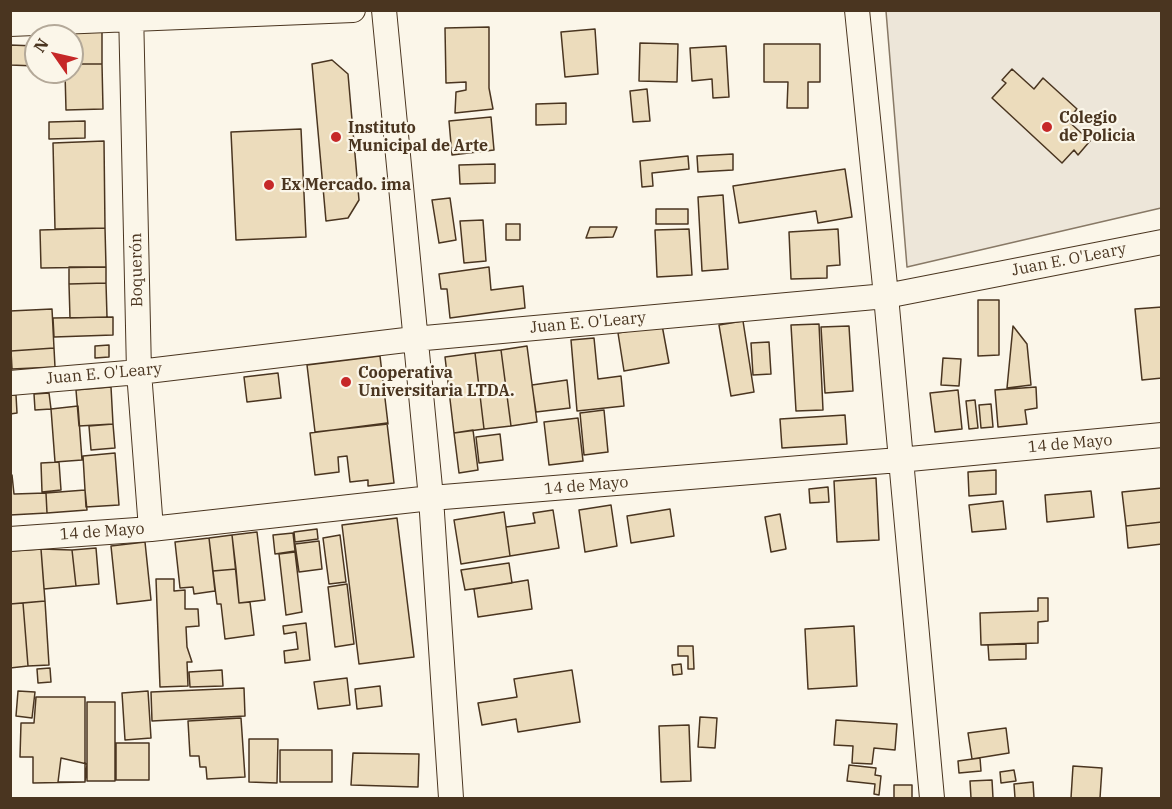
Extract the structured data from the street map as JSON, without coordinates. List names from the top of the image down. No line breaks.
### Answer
{"streets":{"street":["Juan E. O'Leary","Boquerón","14 de Mayo"]},"crossings":[["Juan E. O'Leary","Boquerón"],["Boquerón","14 de Mayo"]],"places":["Colegio de Policia","Instituto Municipal de Arte","Ex Mercado. ima","Cooperativa Universitaria LTDA."],"north":"top left"}
